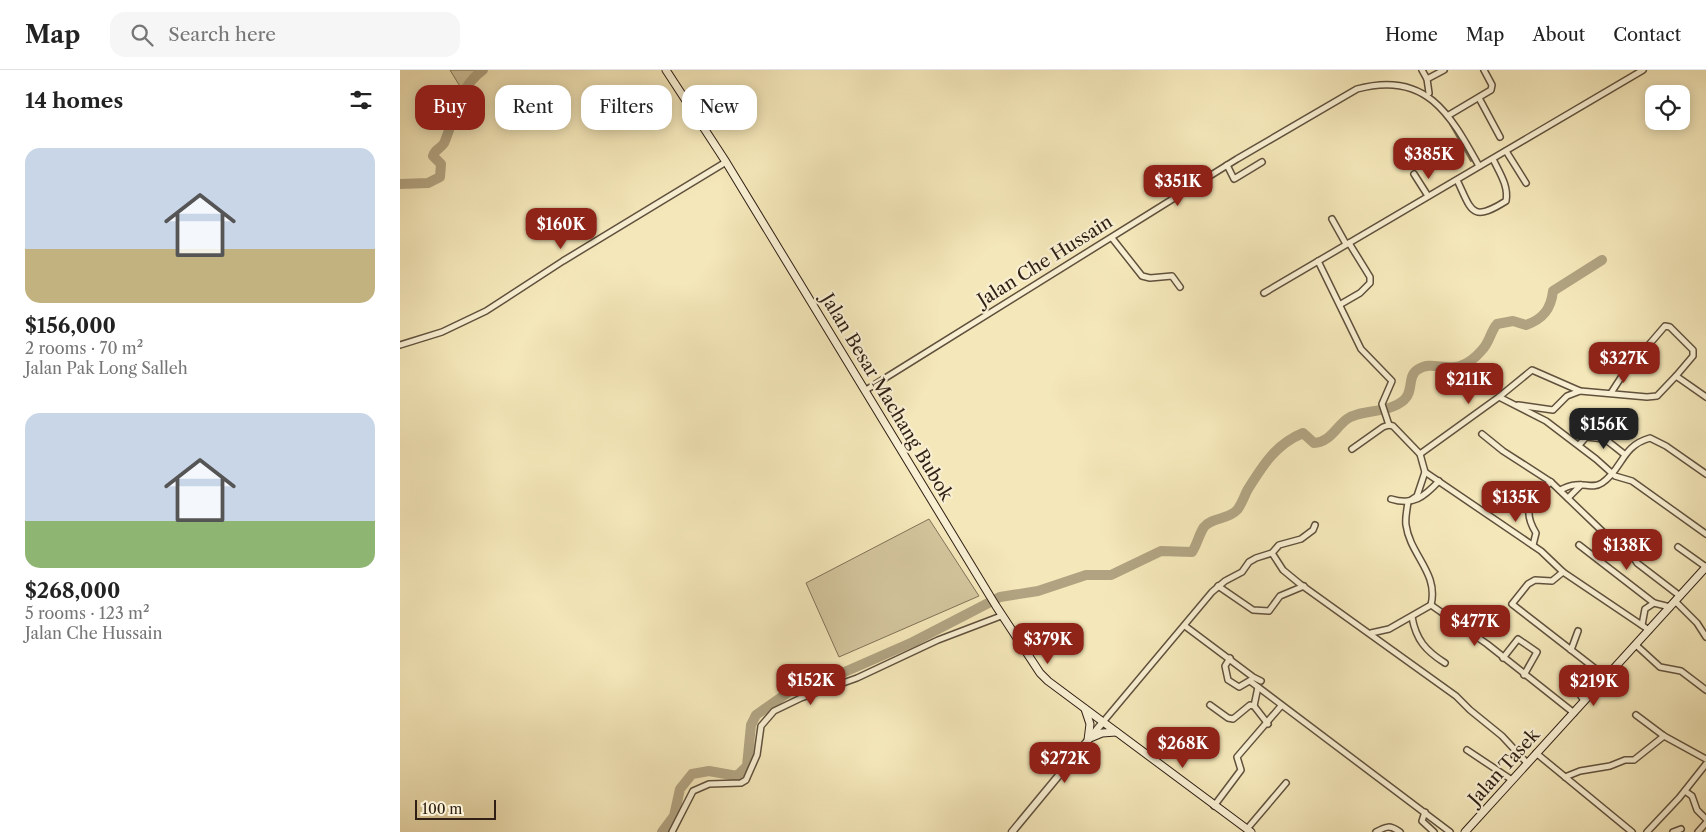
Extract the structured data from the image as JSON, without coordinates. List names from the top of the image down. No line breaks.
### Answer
{"streets":{"main road":["Jalan Besar Machang Bubok","Jalan Tasek"],"street":["Jalan Che Hussain"]},"crossings":[["Jalan Che Hussain","Jalan Besar Machang Bubok"]],"scale_bar":"100 m","page":{"header":"Map","search":"Search here","nav":["Home","Map","About","Contact"],"heading":"14 homes","chip":["Buy","Rent","Filters","New"],"list":[{"name":"$156,000","note":"2 rooms · 70 m² · Jalan Pak Long Salleh"},{"name":"$268,000","note":"5 rooms · 123 m² · Jalan Che Hussain"}],"price":["$385K","$351K","$160K","$327K","$211K","$156K","$135K","$138K","$477K","$379K","$152K","$219K","$268K","$272K"],"scale":"100 m"}}
